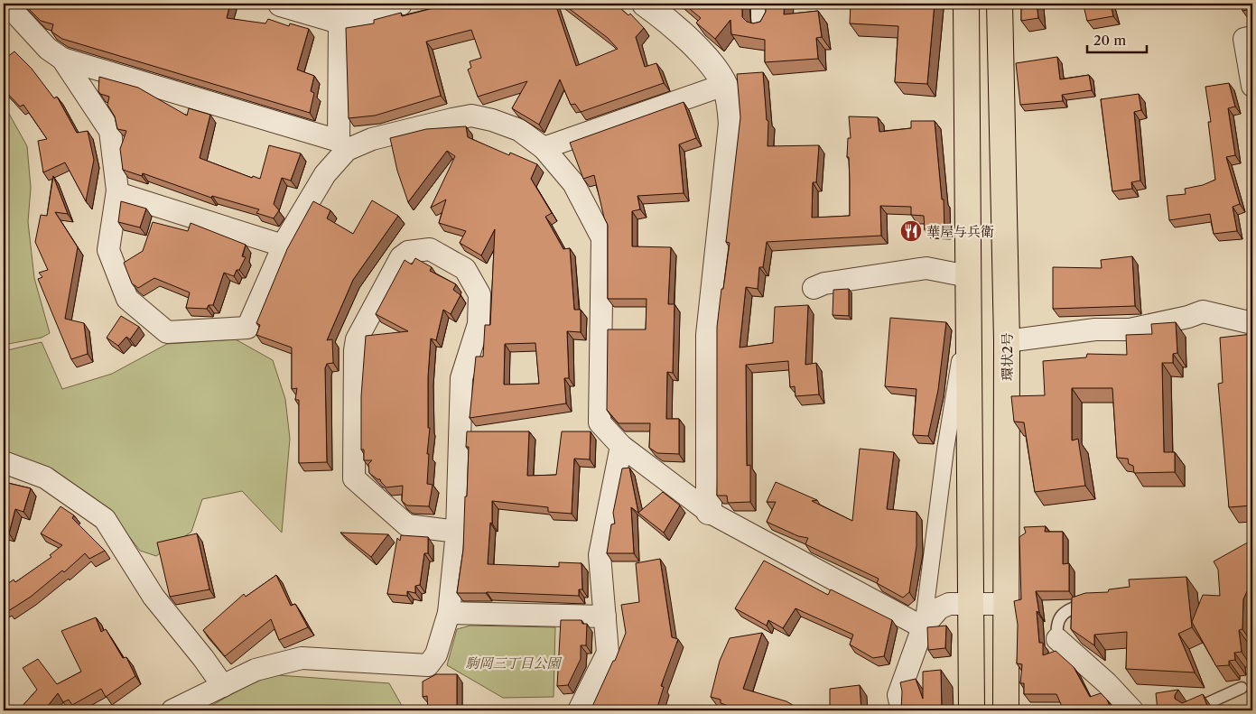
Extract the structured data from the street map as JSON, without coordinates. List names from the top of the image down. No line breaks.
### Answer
{"streets":{"main road":["環状2号"]},"parks":["駒岡三丁目公園"],"places":{"restaurant":["華屋与兵衛"]},"scale_bar":"20 m"}
